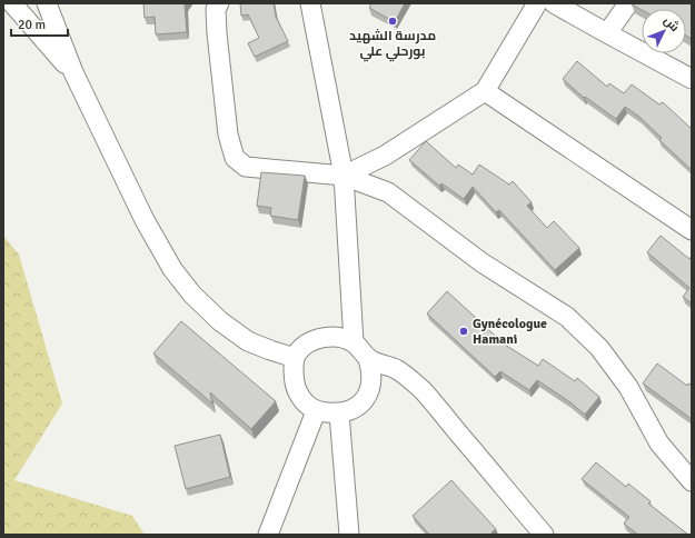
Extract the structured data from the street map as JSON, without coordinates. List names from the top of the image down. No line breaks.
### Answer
{"places":["مدرسة الشهيد بورحلي علي","Gynécologue Hamani"],"scale_bar":"20 m","north":"top right"}
